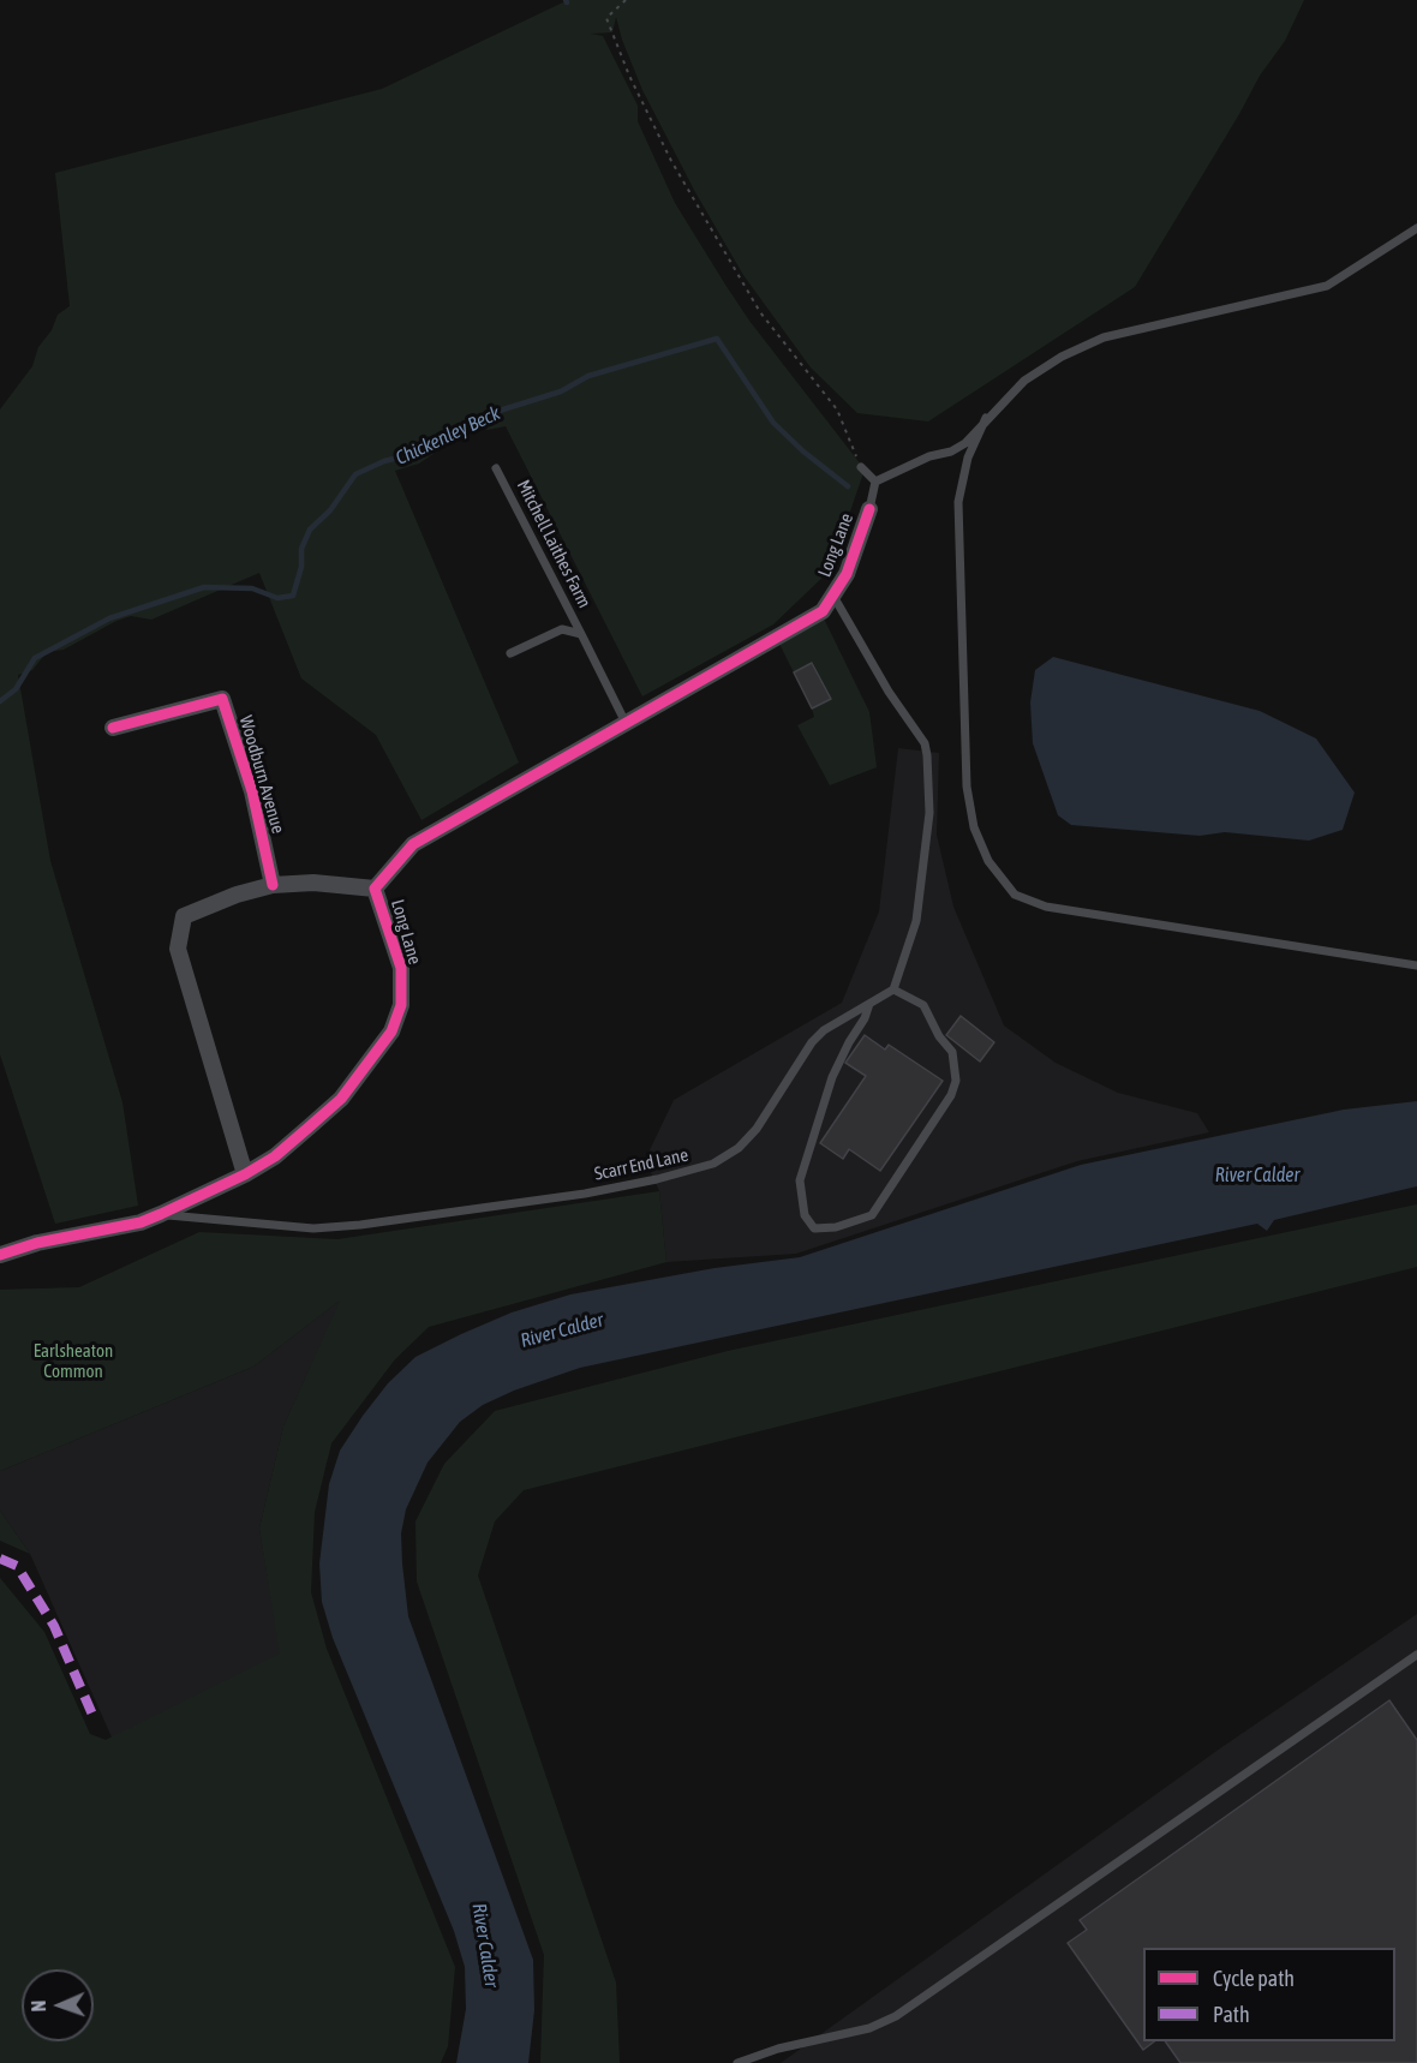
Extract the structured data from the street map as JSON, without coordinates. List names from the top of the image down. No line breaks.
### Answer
{"streets":{"street":["Long Lane","Woodburn Avenue"],"lane":["Mitchell Laithes Farm","Scarr End Lane"]},"crossings":[["Mitchell Laithes Farm","Long Lane"],["Long Lane","Scarr End Lane"]],"water":["Chickenley Beck","River Calder"],"parks":["Earlsheaton Common"],"legend":["Cycle path","Path"],"north":"left"}
